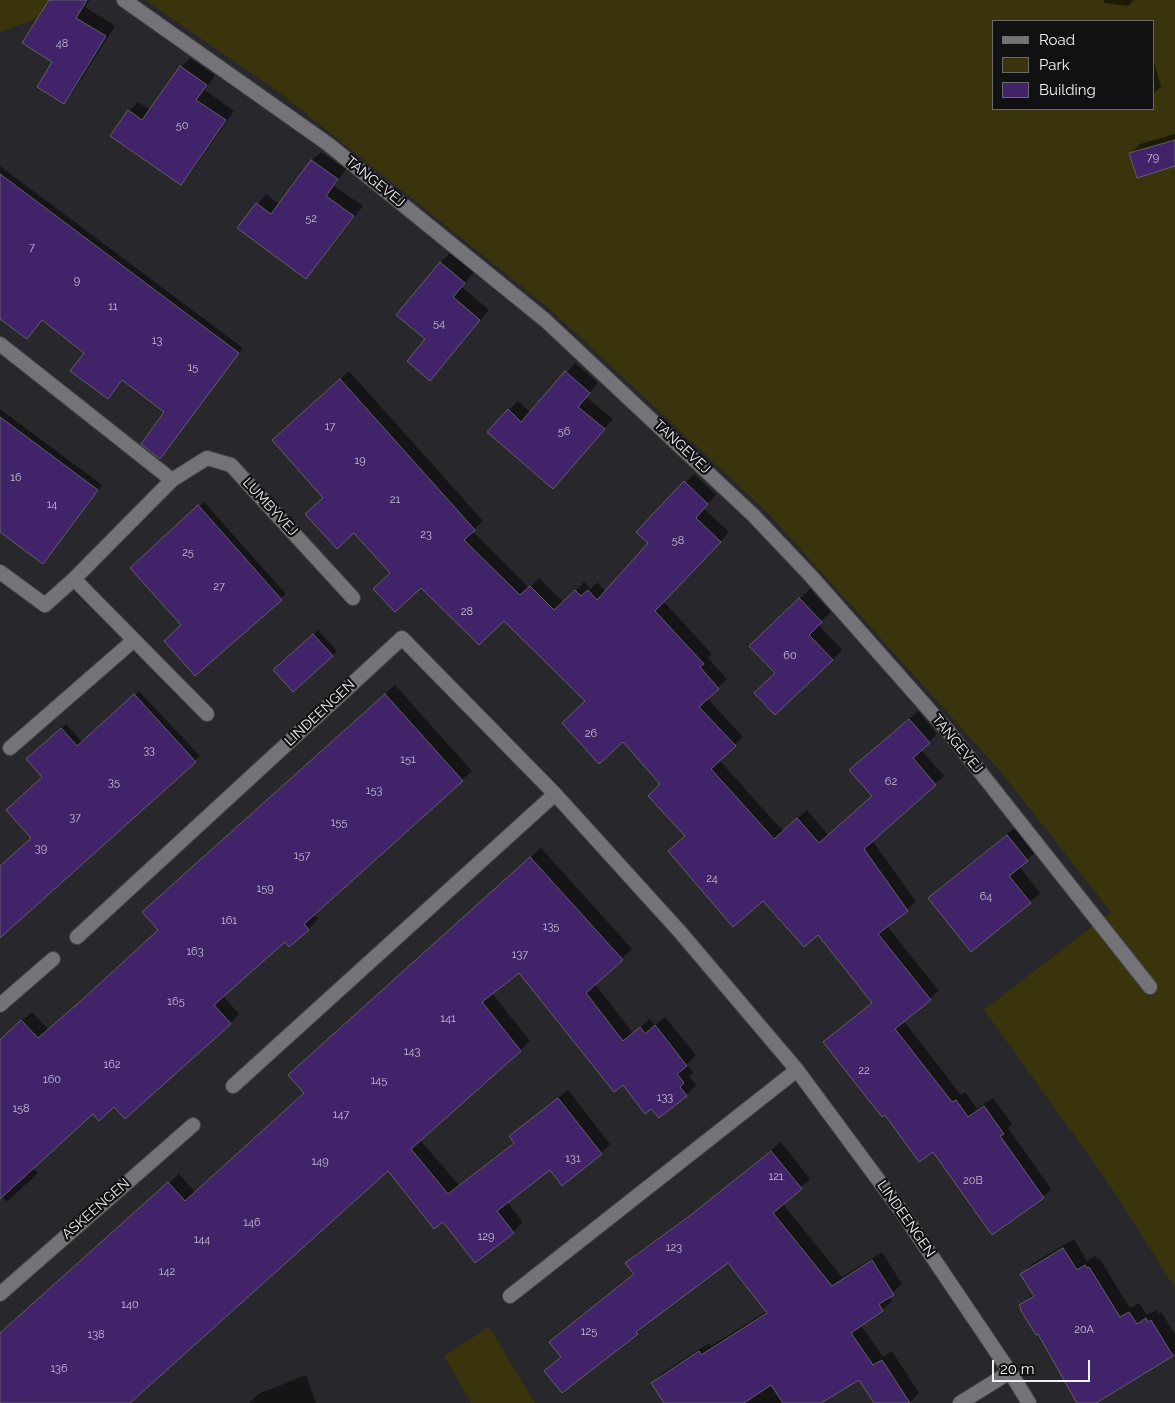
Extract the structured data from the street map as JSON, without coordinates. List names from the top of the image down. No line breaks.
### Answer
{"streets":{"street":["TANGEVEJ","LUMBYVEJ","LINDEENGEN","ASKEENGEN"]},"house_numbers":["48","50","79","52","7","9","11","54","13","15","17","56","19","16","21","14","23","58","25","27","28","60","26","33","151","62","35","153","37","155","39","157","24","159","64","161","135","163","137","165","141","143","162","22","160","145","133","158","147","131","149","121","20B","146","129","144","123","142","140","20A","125","138","136"],"legend":["Road","Park","Building"],"scale_bar":"20 m"}
